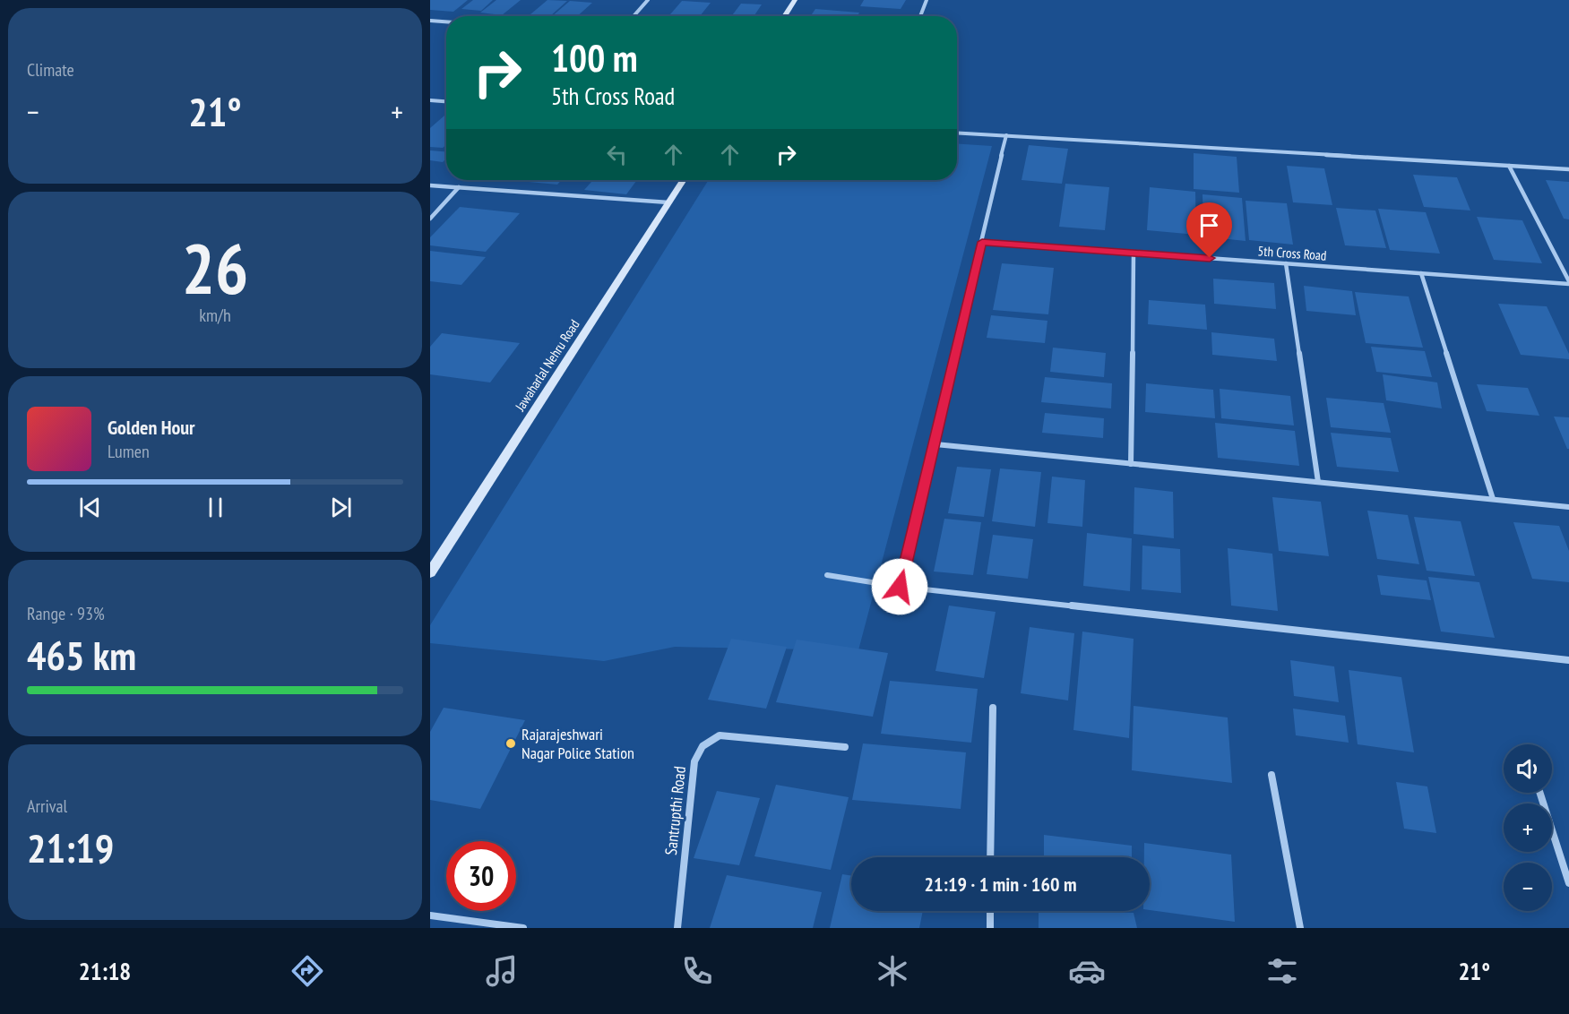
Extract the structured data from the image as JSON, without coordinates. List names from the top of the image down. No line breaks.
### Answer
{"streets":{"street":["5th Cross Road","Jawaharlal Nehru Road","Santrupthi Road"]},"places":["Rajarajeshwari Nagar Police Station"],"page":{"tile":["Climate",["26","km/h"],["Range · 93%","465 km"],["Arrival","21:19"]],"turn":["100 m","5th Cross Road"],"heat":["−","21°","+"],"song":["Golden Hour","Lumen"],"map_buttons":["+","−"],"limit":"30","trip":"21:19 · 1 min · 160 m","tabs":["21:18","21°"]}}
